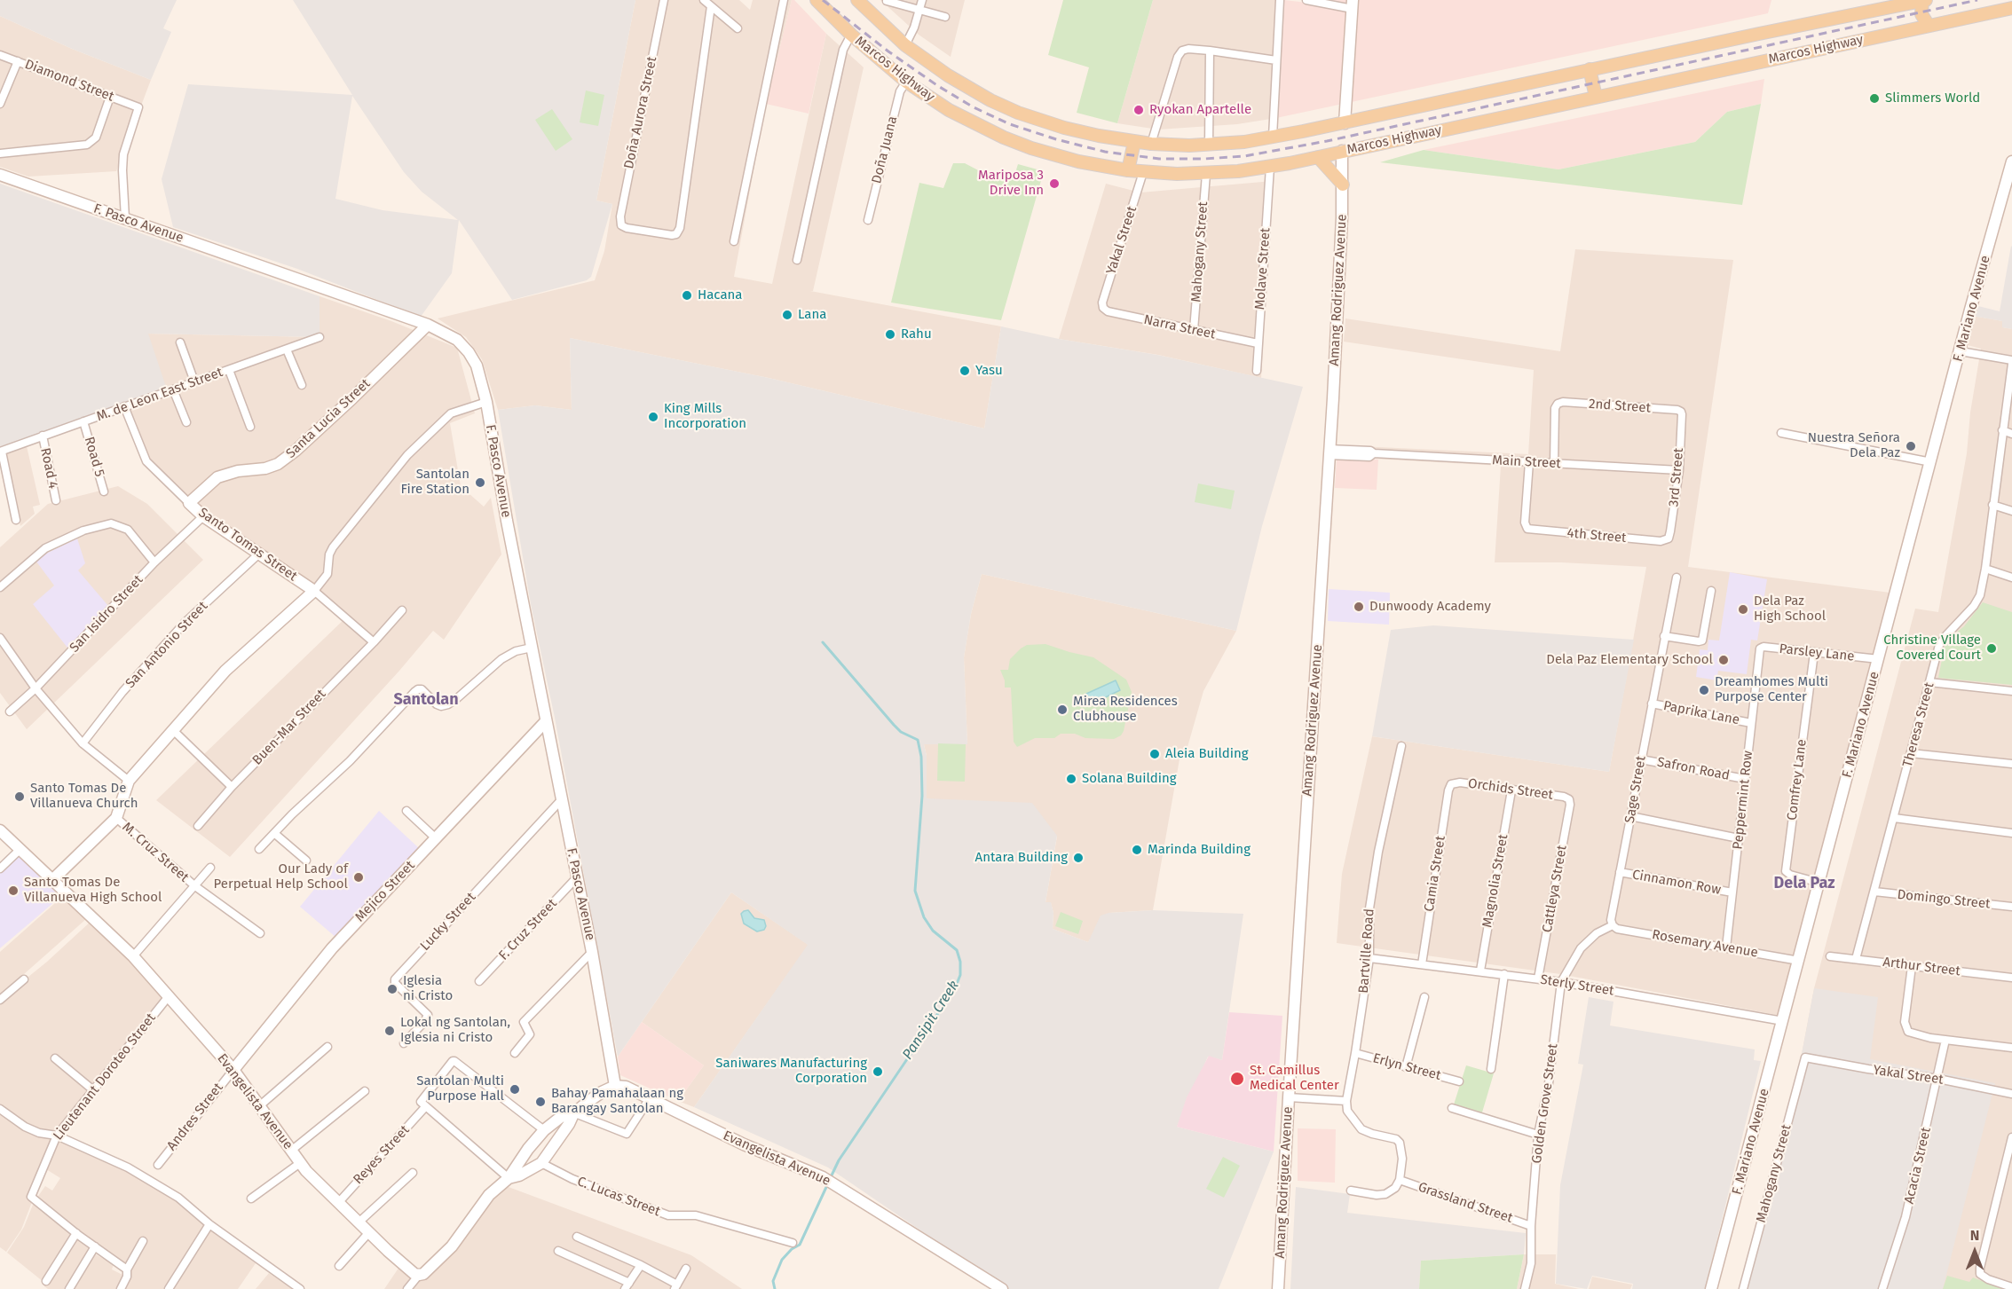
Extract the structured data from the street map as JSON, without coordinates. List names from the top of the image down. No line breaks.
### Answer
{"streets":{"main road":["Marcos Highway"],"street":["Diamond Street","Doña Aurora Street","Doña Juana","F. Pasco Avenue","Yakal Street","Mahogany Street","Molave Street","Amang Rodriguez Avenue","F. Mariano Avenue","Narra Street","M. de Leon East Street","2nd Street","Santa Lucia Street","Road 5","Main Street","Road 4","3rd Street","4th Street","Santo Tomas Street","San Isidro Street","San Antonio Street","Parsley Lane","Paprika Lane","Theresa Street","Buen-Mar Street","Safron Road","Comfrey Lane","Orchids Street","Sage Street","Peppermint Row","M. Cruz Street","Camia Street","Magnolia Street","Cinnamon Row","Cattleya Street","Mejico Street","Domingo Street","Lucky Street","F. Cruz Street","Rosemary Avenue","Bartville Road","Arthur Street","Sterly Street","Erlyn Street","Lieutenant Doroteo Street","Evangelista Avenue","Golden Grove Street","Andres Street","Reyes Street","Acacia Street","C. Lucas Street","Grassland Street"]},"crossings":[["Marcos Highway","Doña Juana"],["Marcos Highway","Yakal Street"],["Marcos Highway","Mahogany Street"],["Marcos Highway","Molave Street"],["Marcos Highway","Amang Rodriguez Avenue"],["Diamond Street","F. Pasco Avenue"],["F. Pasco Avenue","Santa Lucia Street"],["F. Pasco Avenue","Mejico Street"],["F. Pasco Avenue","Lucky Street"],["F. Pasco Avenue","F. Cruz Street"],["F. Pasco Avenue","Evangelista Avenue"],["Yakal Street","Mahogany Street"],["Yakal Street","Narra Street"],["Yakal Street","Acacia Street"],["Mahogany Street","Narra Street"],["Molave Street","Narra Street"],["Amang Rodriguez Avenue","Main Street"],["F. Mariano Avenue","Parsley Lane"],["F. Mariano Avenue","Comfrey Lane"],["F. Mariano Avenue","Rosemary Avenue"],["F. Mariano Avenue","Sterly Street"],["M. de Leon East Street","Road 5"],["M. de Leon East Street","Road 4"],["M. de Leon East Street","Santo Tomas Street"],["2nd Street","Main Street"],["2nd Street","3rd Street"],["Santa Lucia Street","Santo Tomas Street"],["Main Street","3rd Street"],["Main Street","4th Street"],["3rd Street","4th Street"],["Santo Tomas Street","San Isidro Street"],["Santo Tomas Street","San Antonio Street"],["Santo Tomas Street","Buen-Mar Street"],["Parsley Lane","Comfrey Lane"],["Parsley Lane","Peppermint Row"],["Paprika Lane","Sage Street"],["Paprika Lane","Peppermint Row"],["Theresa Street","Domingo Street"],["Theresa Street","Arthur Street"],["Safron Road","Sage Street"],["Safron Road","Peppermint Row"],["Orchids Street","Camia Street"],["Orchids Street","Magnolia Street"],["Orchids Street","Cattleya Street"],["Sage Street","Cinnamon Row"],["Sage Street","Rosemary Avenue"],["Peppermint Row","Cinnamon Row"],["Peppermint Row","Rosemary Avenue"],["M. Cruz Street","Evangelista Avenue"],["Camia Street","Sterly Street"],["Magnolia Street","Sterly Street"],["Cattleya Street","Sterly Street"],["Mejico Street","Evangelista Avenue"],["Mejico Street","Andres Street"],["Bartville Road","Sterly Street"],["Bartville Road","Erlyn Street"],["Sterly Street","Golden Grove Street"],["Lieutenant Doroteo Street","Evangelista Avenue"],["Evangelista Avenue","Andres Street"],["Evangelista Avenue","Reyes Street"],["Golden Grove Street","Grassland Street"]],"districts":["Santolan","Dela Paz"],"water":["Pansipit Creek"],"places":["Slimmers World","Ryokan Apartelle","Mariposa 3 Drive Inn","Hacana","Lana","Rahu","Yasu","King Mills Incorporation","Nuestra Señora Dela Paz","Santolan Fire Station","Dunwoody Academy","Dela Paz High School","Christine Village Covered Court","Dela Paz Elementary School","Dreamhomes Multi Purpose Center","Mirea Residences Clubhouse","Aleia Building","Solana Building","Santo Tomas De Villanueva Church","Marinda Building","Antara Building","Our Lady of Perpetual Help School","Santo Tomas De Villanueva High School","Iglesia ni Cristo","Lokal ng Santolan, Iglesia ni Cristo","Saniwares Manufacturing Corporation","St. Camillus Medical Center","Santolan Multi Purpose Hall","Bahay Pamahalaan ng Barangay Santolan"],"north":"top"}
